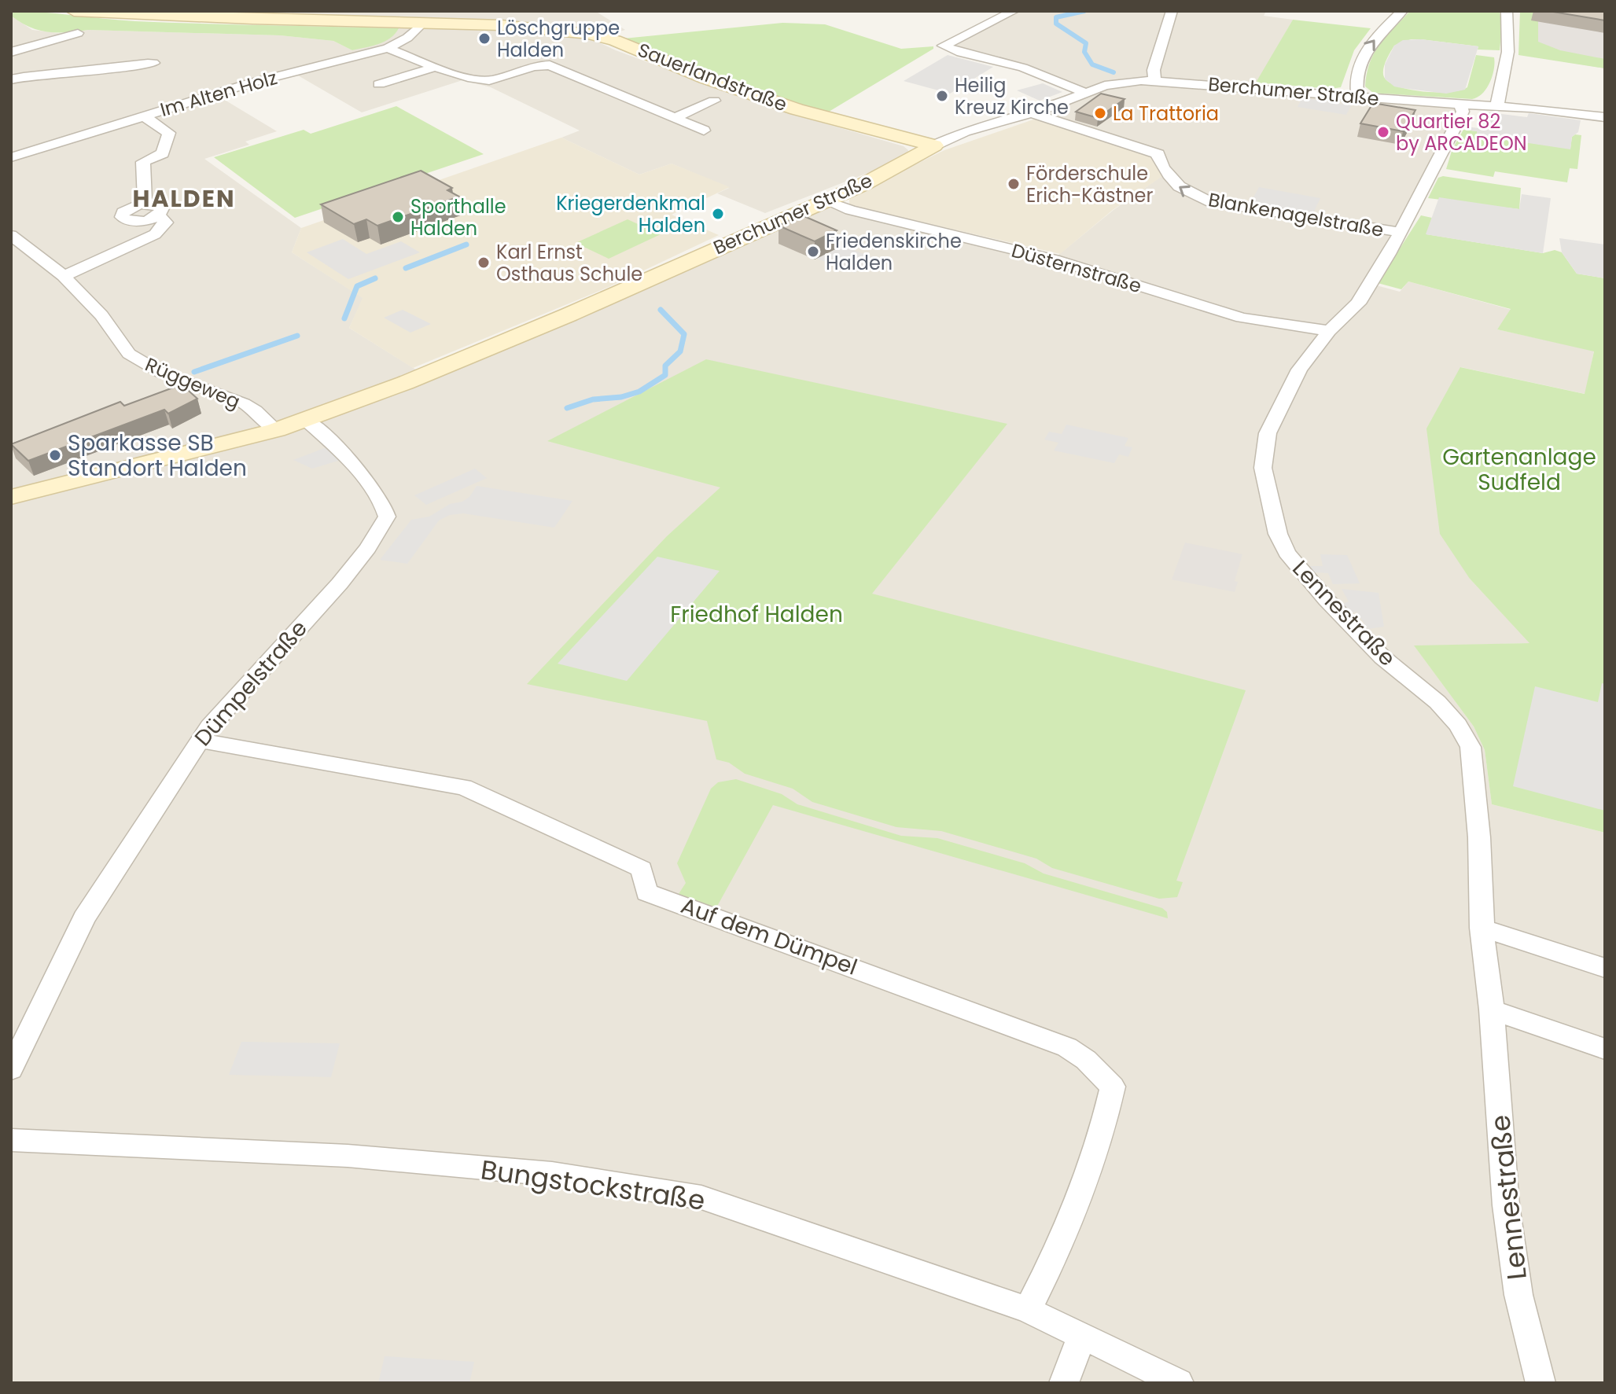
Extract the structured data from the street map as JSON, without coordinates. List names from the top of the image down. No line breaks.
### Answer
{"streets":{"main road":["Sauerlandstraße","Berchumer Straße"],"street":["Im Alten Holz","Blankenagelstraße","Düsternstraße","Rüggeweg","Lennestraße","Dümpelstraße","Auf dem Dümpel","Bungstockstraße"]},"crossings":[["Sauerlandstraße","Berchumer Straße"],["Sauerlandstraße","Im Alten Holz"],["Berchumer Straße","Blankenagelstraße"],["Berchumer Straße","Düsternstraße"],["Berchumer Straße","Rüggeweg"],["Berchumer Straße","Lennestraße"],["Berchumer Straße","Dümpelstraße"],["Blankenagelstraße","Lennestraße"],["Düsternstraße","Lennestraße"],["Dümpelstraße","Auf dem Dümpel"],["Auf dem Dümpel","Bungstockstraße"]],"one_way":["Blankenagelstraße"],"districts":["HALDEN"],"parks":["Gartenanlage Sudfeld","Friedhof Halden"],"places":["Löschgruppe Halden","Heilig Kreuz Kirche","La Trattoria","Quartier 82 by ARCADEON","Förderschule Erich-Kästner","Kriegerdenkmal Halden","Sporthalle Halden","Friedenskirche Halden","Karl Ernst Osthaus Schule","Sparkasse SB Standort Halden"]}
